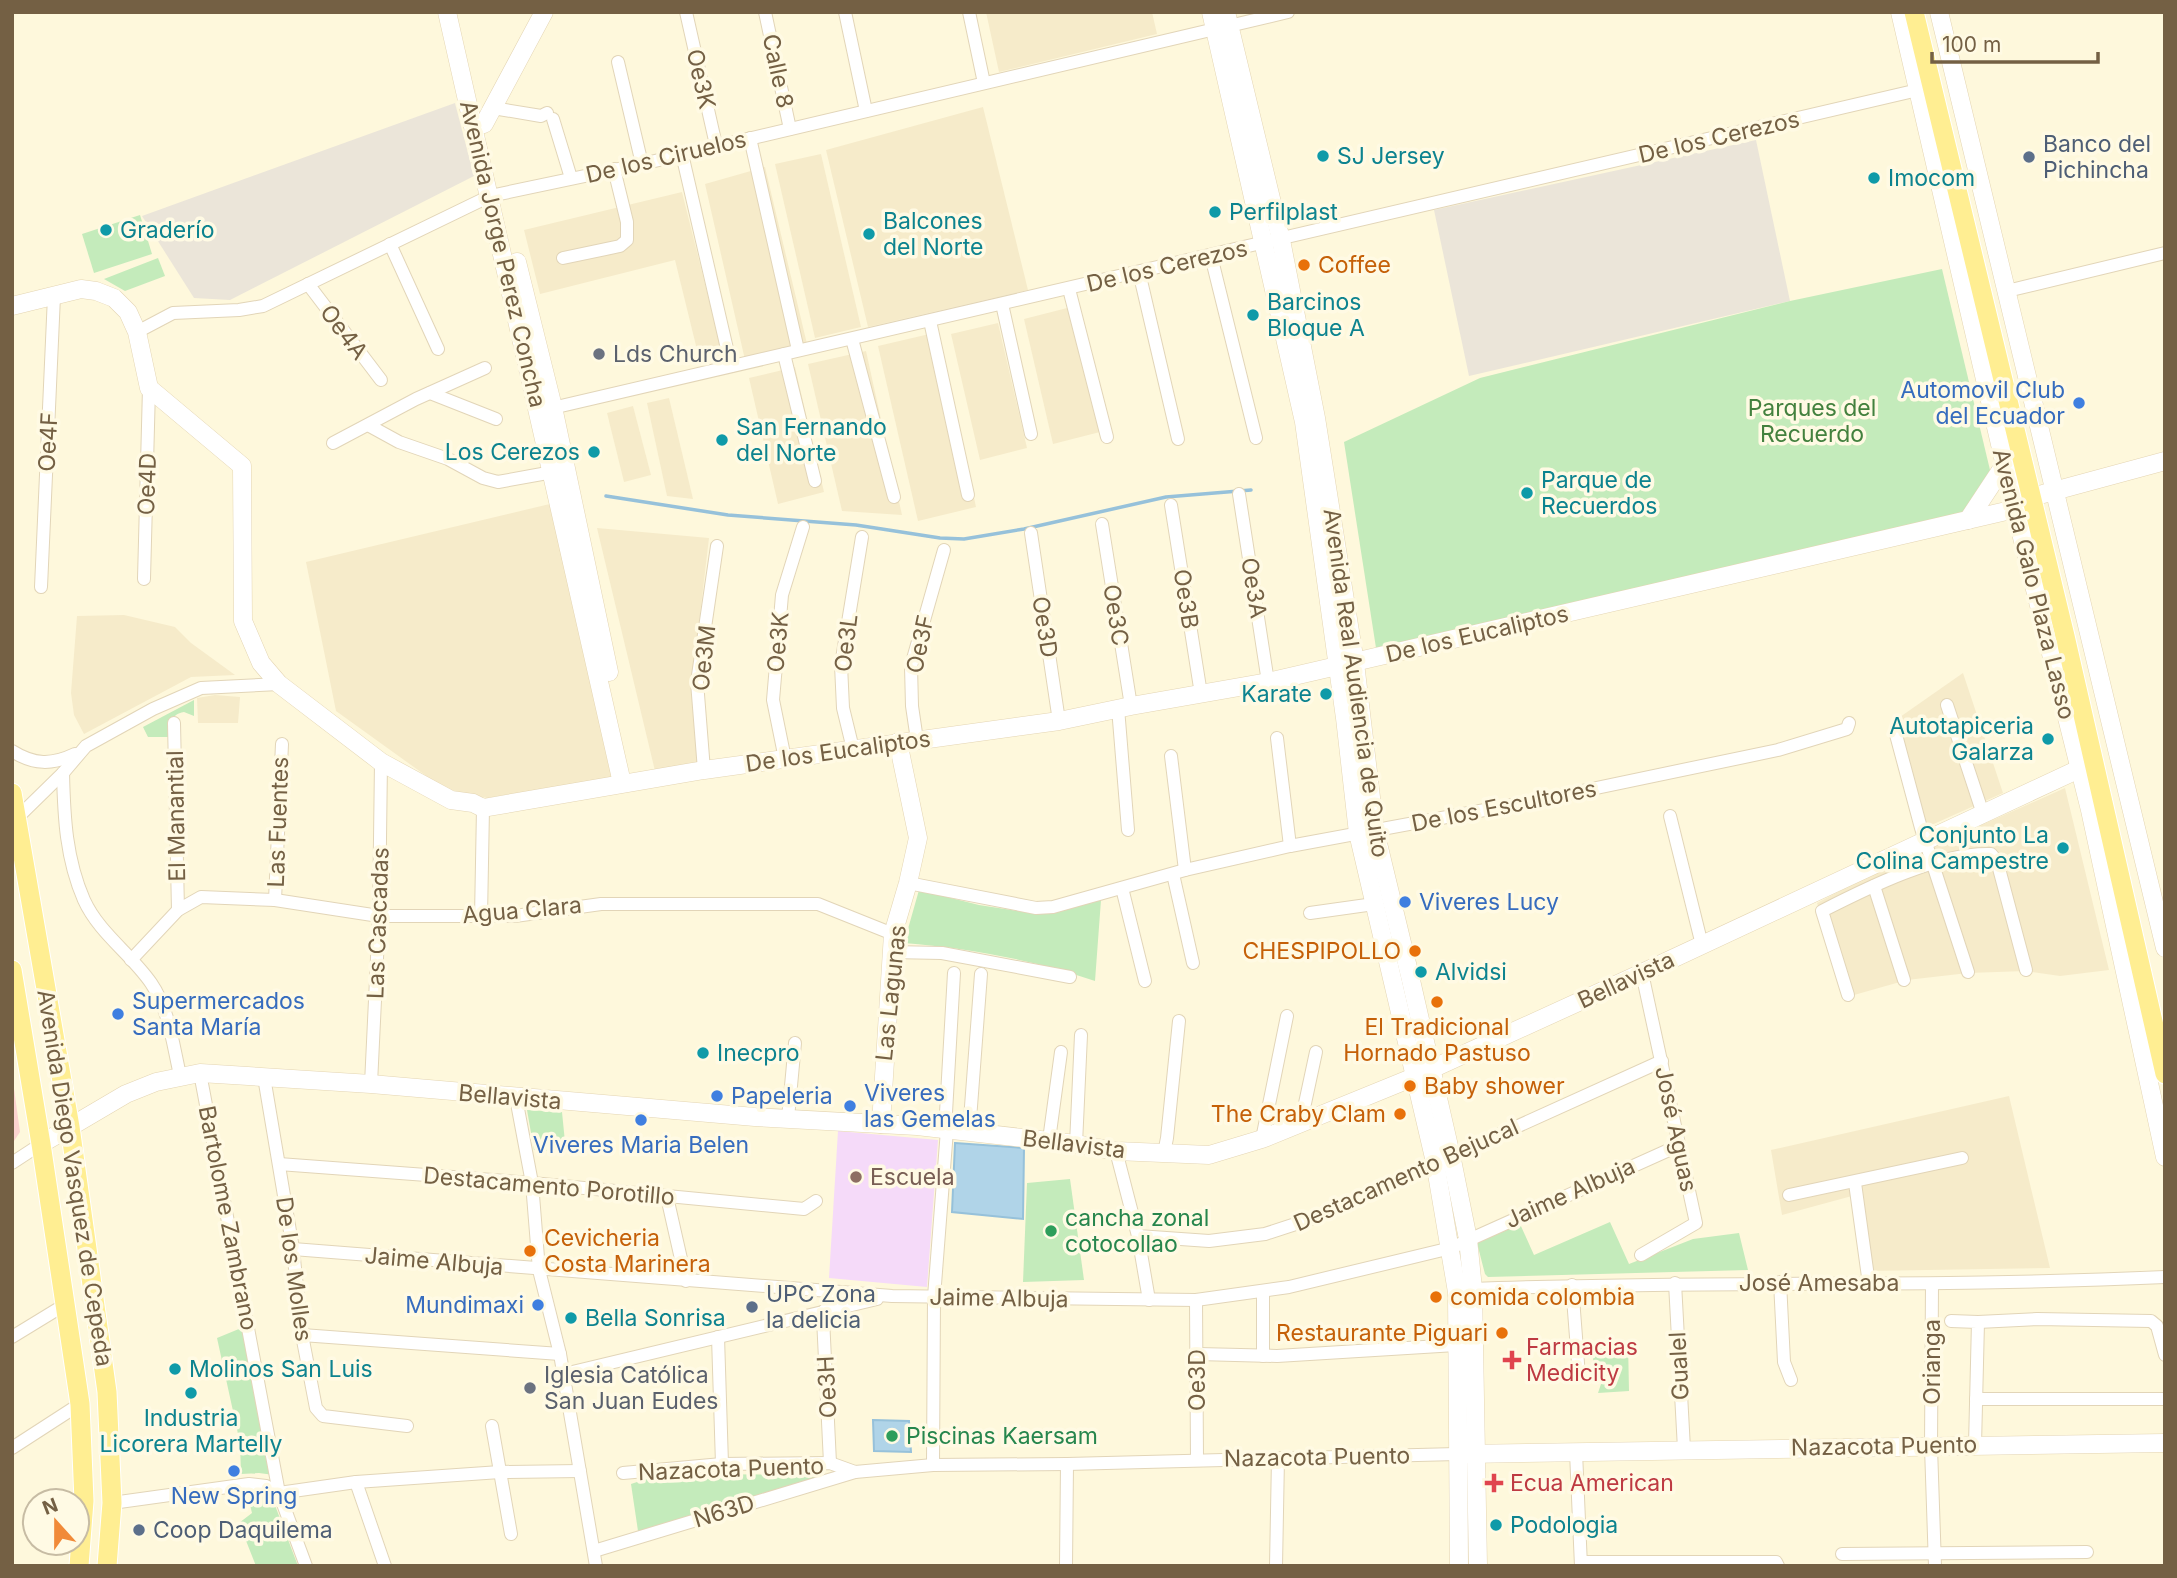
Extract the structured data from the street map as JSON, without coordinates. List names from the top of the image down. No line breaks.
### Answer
{"streets":{"main road":["Avenida Galo Plaza Lasso","Avenida Diego Vasquez de Cepeda"],"street":["Calle 8","Oe3K","De los Cerezos","De los Ciruelos","Avenida Jorge Perez Concha","Oe4A","Oe4F","Oe4D","Oe3A","Oe3B","Oe3C","Oe3D","De los Eucaliptos","Oe3L","Oe3F","Oe3M","Avenida Real Audiencia de Quito","De los Escultores","El Manantial","Las Fuentes","Agua Clara","Las Cascadas","Bellavista","Las Lagunas","José Aguas","Destacamento Bejucal","Destacamento Porotillo","Jaime Albuja","Bartolome Zambrano","De los Molles","José Amesaba","Orianga","Gualel","Oe3H","Nazacota Puento","N63D"]},"crossings":[["Calle 8","De los Ciruelos"],["Oe3K","De los Ciruelos"],["Oe3K","De los Eucaliptos"],["De los Cerezos","Avenida Jorge Perez Concha"],["De los Cerezos","Avenida Galo Plaza Lasso"],["De los Cerezos","Avenida Real Audiencia de Quito"],["De los Ciruelos","Avenida Jorge Perez Concha"],["De los Ciruelos","Oe4A"],["De los Ciruelos","Avenida Real Audiencia de Quito"],["Avenida Jorge Perez Concha","De los Eucaliptos"],["Oe4D","De los Eucaliptos"],["Avenida Galo Plaza Lasso","De los Eucaliptos"],["Avenida Galo Plaza Lasso","Bellavista"],["Oe3A","De los Eucaliptos"],["Oe3B","De los Eucaliptos"],["Oe3C","De los Eucaliptos"],["Oe3D","De los Eucaliptos"],["Oe3D","Jaime Albuja"],["Oe3D","Nazacota Puento"],["De los Eucaliptos","Oe3L"],["De los Eucaliptos","Oe3F"],["De los Eucaliptos","Oe3M"],["De los Eucaliptos","Avenida Real Audiencia de Quito"],["De los Eucaliptos","Las Cascadas"],["De los Eucaliptos","Las Lagunas"],["Avenida Real Audiencia de Quito","De los Escultores"],["Avenida Real Audiencia de Quito","Bellavista"],["Avenida Real Audiencia de Quito","Destacamento Bejucal"],["Avenida Real Audiencia de Quito","Jaime Albuja"],["Avenida Real Audiencia de Quito","José Amesaba"],["Avenida Real Audiencia de Quito","Nazacota Puento"],["De los Escultores","Las Lagunas"],["El Manantial","Agua Clara"],["Las Fuentes","Agua Clara"],["Agua Clara","Las Cascadas"],["Agua Clara","Las Lagunas"],["Las Cascadas","Bellavista"],["Bellavista","Las Lagunas"],["Bellavista","José Aguas"],["Bellavista","Avenida Diego Vasquez de Cepeda"],["Bellavista","Bartolome Zambrano"],["Bellavista","De los Molles"],["José Aguas","Destacamento Bejucal"],["José Aguas","Jaime Albuja"],["Destacamento Porotillo","De los Molles"],["Jaime Albuja","De los Molles"],["José Amesaba","Orianga"],["José Amesaba","Gualel"],["Orianga","Nazacota Puento"],["Gualel","Nazacota Puento"],["Oe3H","Nazacota Puento"],["Nazacota Puento","N63D"]],"parks":["Parques del Recuerdo"],"places":{"other":["SJ Jersey","Banco del Pichincha","Imocom","Perfilplast","Graderío","Balcones del Norte","Coffee","Barcinos Bloque A","Lds Church","Automovil Club del Ecuador","San Fernando del Norte","Los Cerezos","Parque de Recuerdos","Karate","Autotapiceria Galarza","Conjunto La Colina Campestre","Viveres Lucy","CHESPIPOLLO","Alvidsi","El Tradicional Hornado Pastuso","Supermercados Santa María","Inecpro","Baby shower","Papeleria","Viveres las Gemelas","The Craby Clam","Viveres Maria Belen","Escuela","cancha zonal cotocollao","Cevicheria Costa Marinera","comida colombia","Mundimaxi","UPC Zona la delicia","Bella Sonrisa","Restaurante Piguari","Molinos San Luis","Iglesia Católica San Juan Eudes","Industria Licorera Martelly","Piscinas Kaersam","New Spring","Podologia","Coop Daquilema"],"health":["Farmacias Medicity","Ecua American"]},"scale_bar":"100 m","north":"top"}
